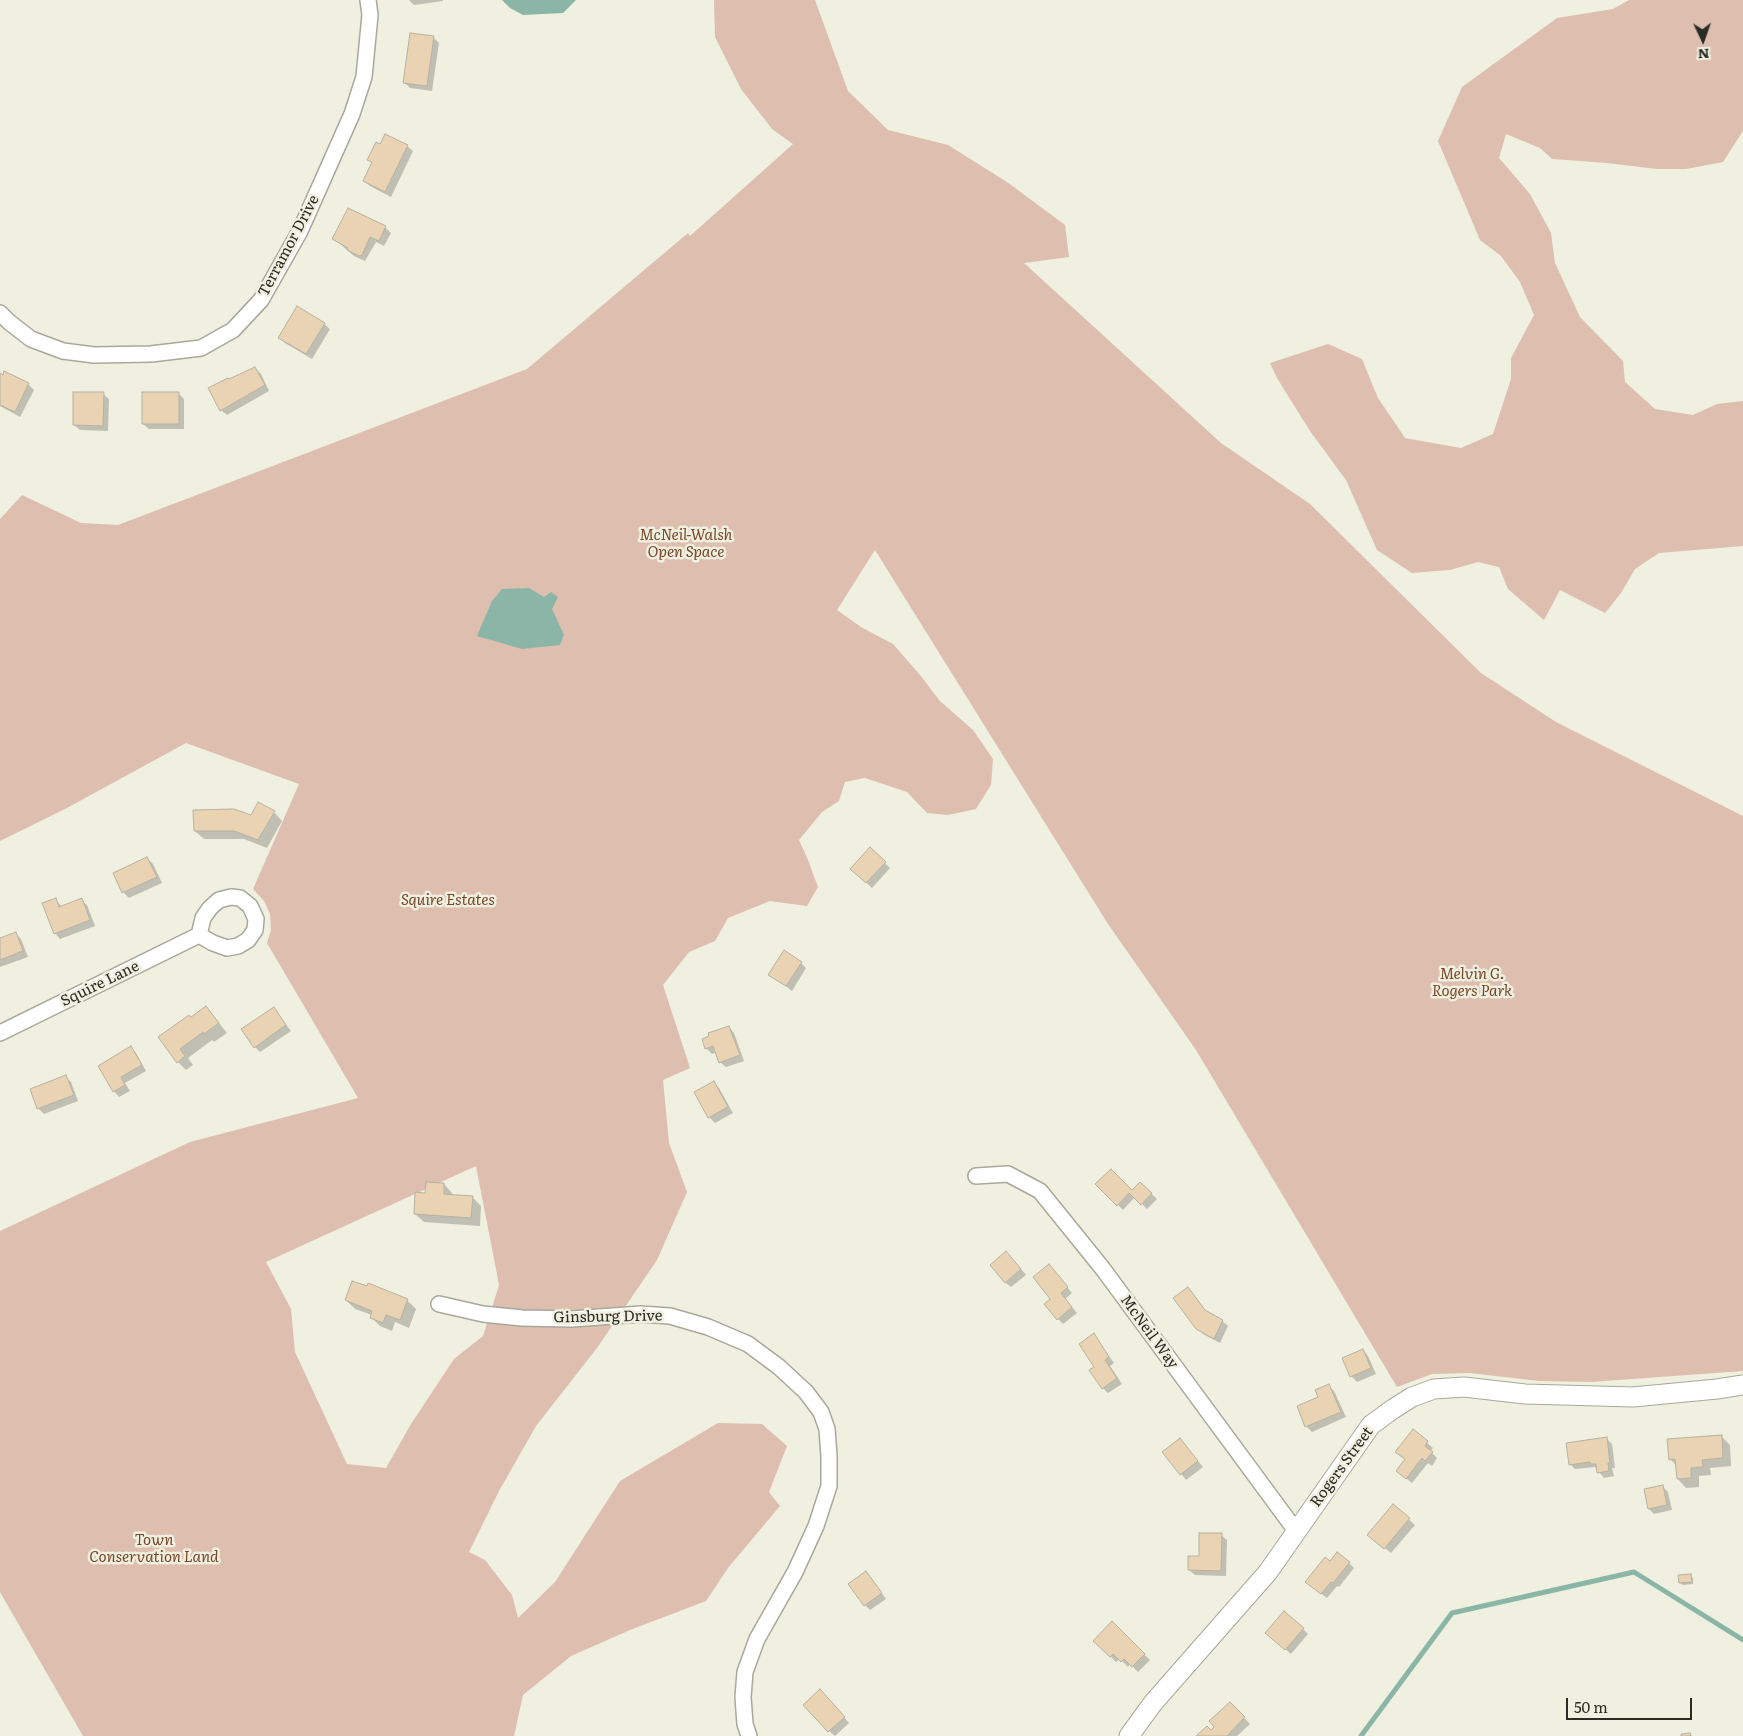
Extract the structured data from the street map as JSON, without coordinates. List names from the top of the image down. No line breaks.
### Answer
{"streets":{"street":["Terramor Drive","Squire Lane","Ginsburg Drive","McNeil Way","Rogers Street"]},"crossings":[["McNeil Way","Rogers Street"]],"parks":["McNeil-Walsh Open Space","Squire Estates","Melvin G. Rogers Park","Town Conservation Land"],"scale_bar":"50 m","north":"bottom"}
